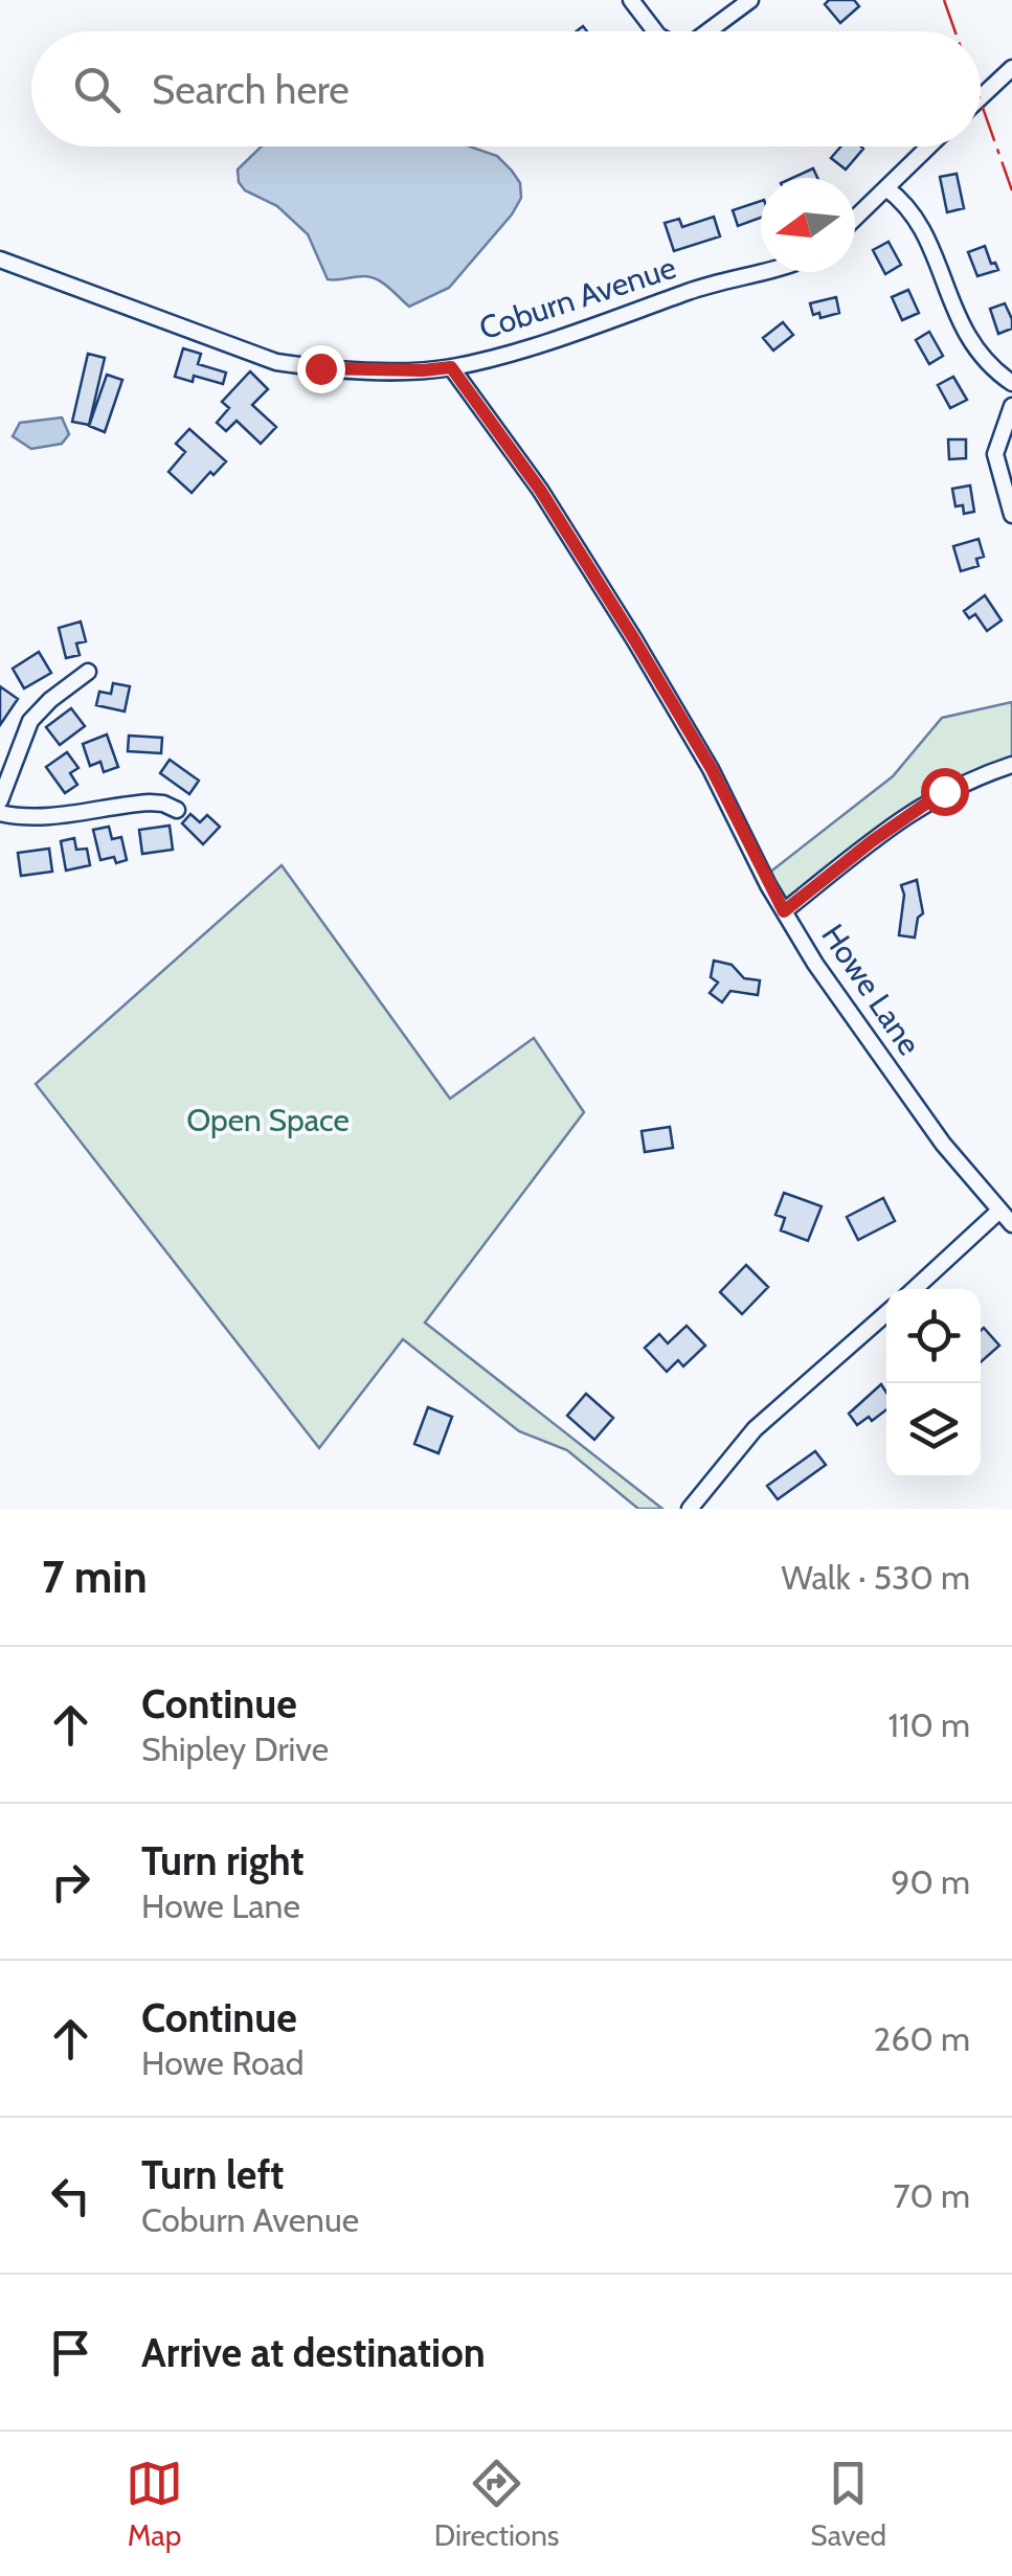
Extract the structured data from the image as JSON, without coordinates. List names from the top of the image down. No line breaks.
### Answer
{"streets":{"street":["Coburn Avenue","Howe Lane"]},"crossings":[["Coburn Avenue","Howe Lane"]],"parks":["Open Space"],"north":"left","page":{"search":"Search here","heading":["7 min","Walk · 530 m"],"list":[["Continue","Shipley Drive","110 m"],["Turn right","Howe Lane","90 m"],["Continue","Howe Road","260 m"],["Turn left","Coburn Avenue","70 m"],"Arrive at destination"],"nav":["Map","Directions","Saved"]}}
